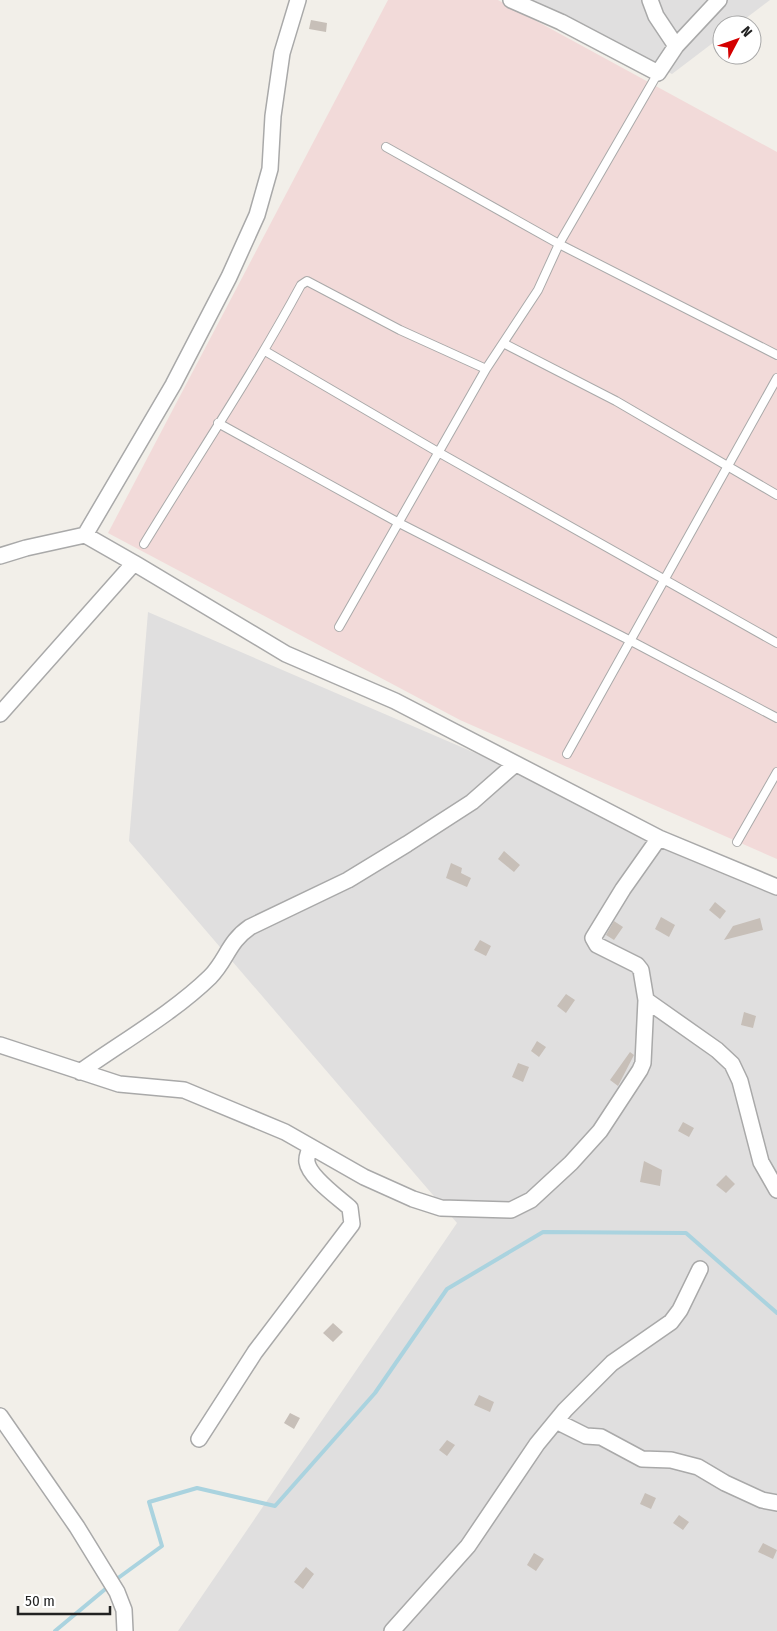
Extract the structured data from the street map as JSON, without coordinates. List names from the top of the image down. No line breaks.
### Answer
{"scale_bar":"50 m","north":"top right"}
